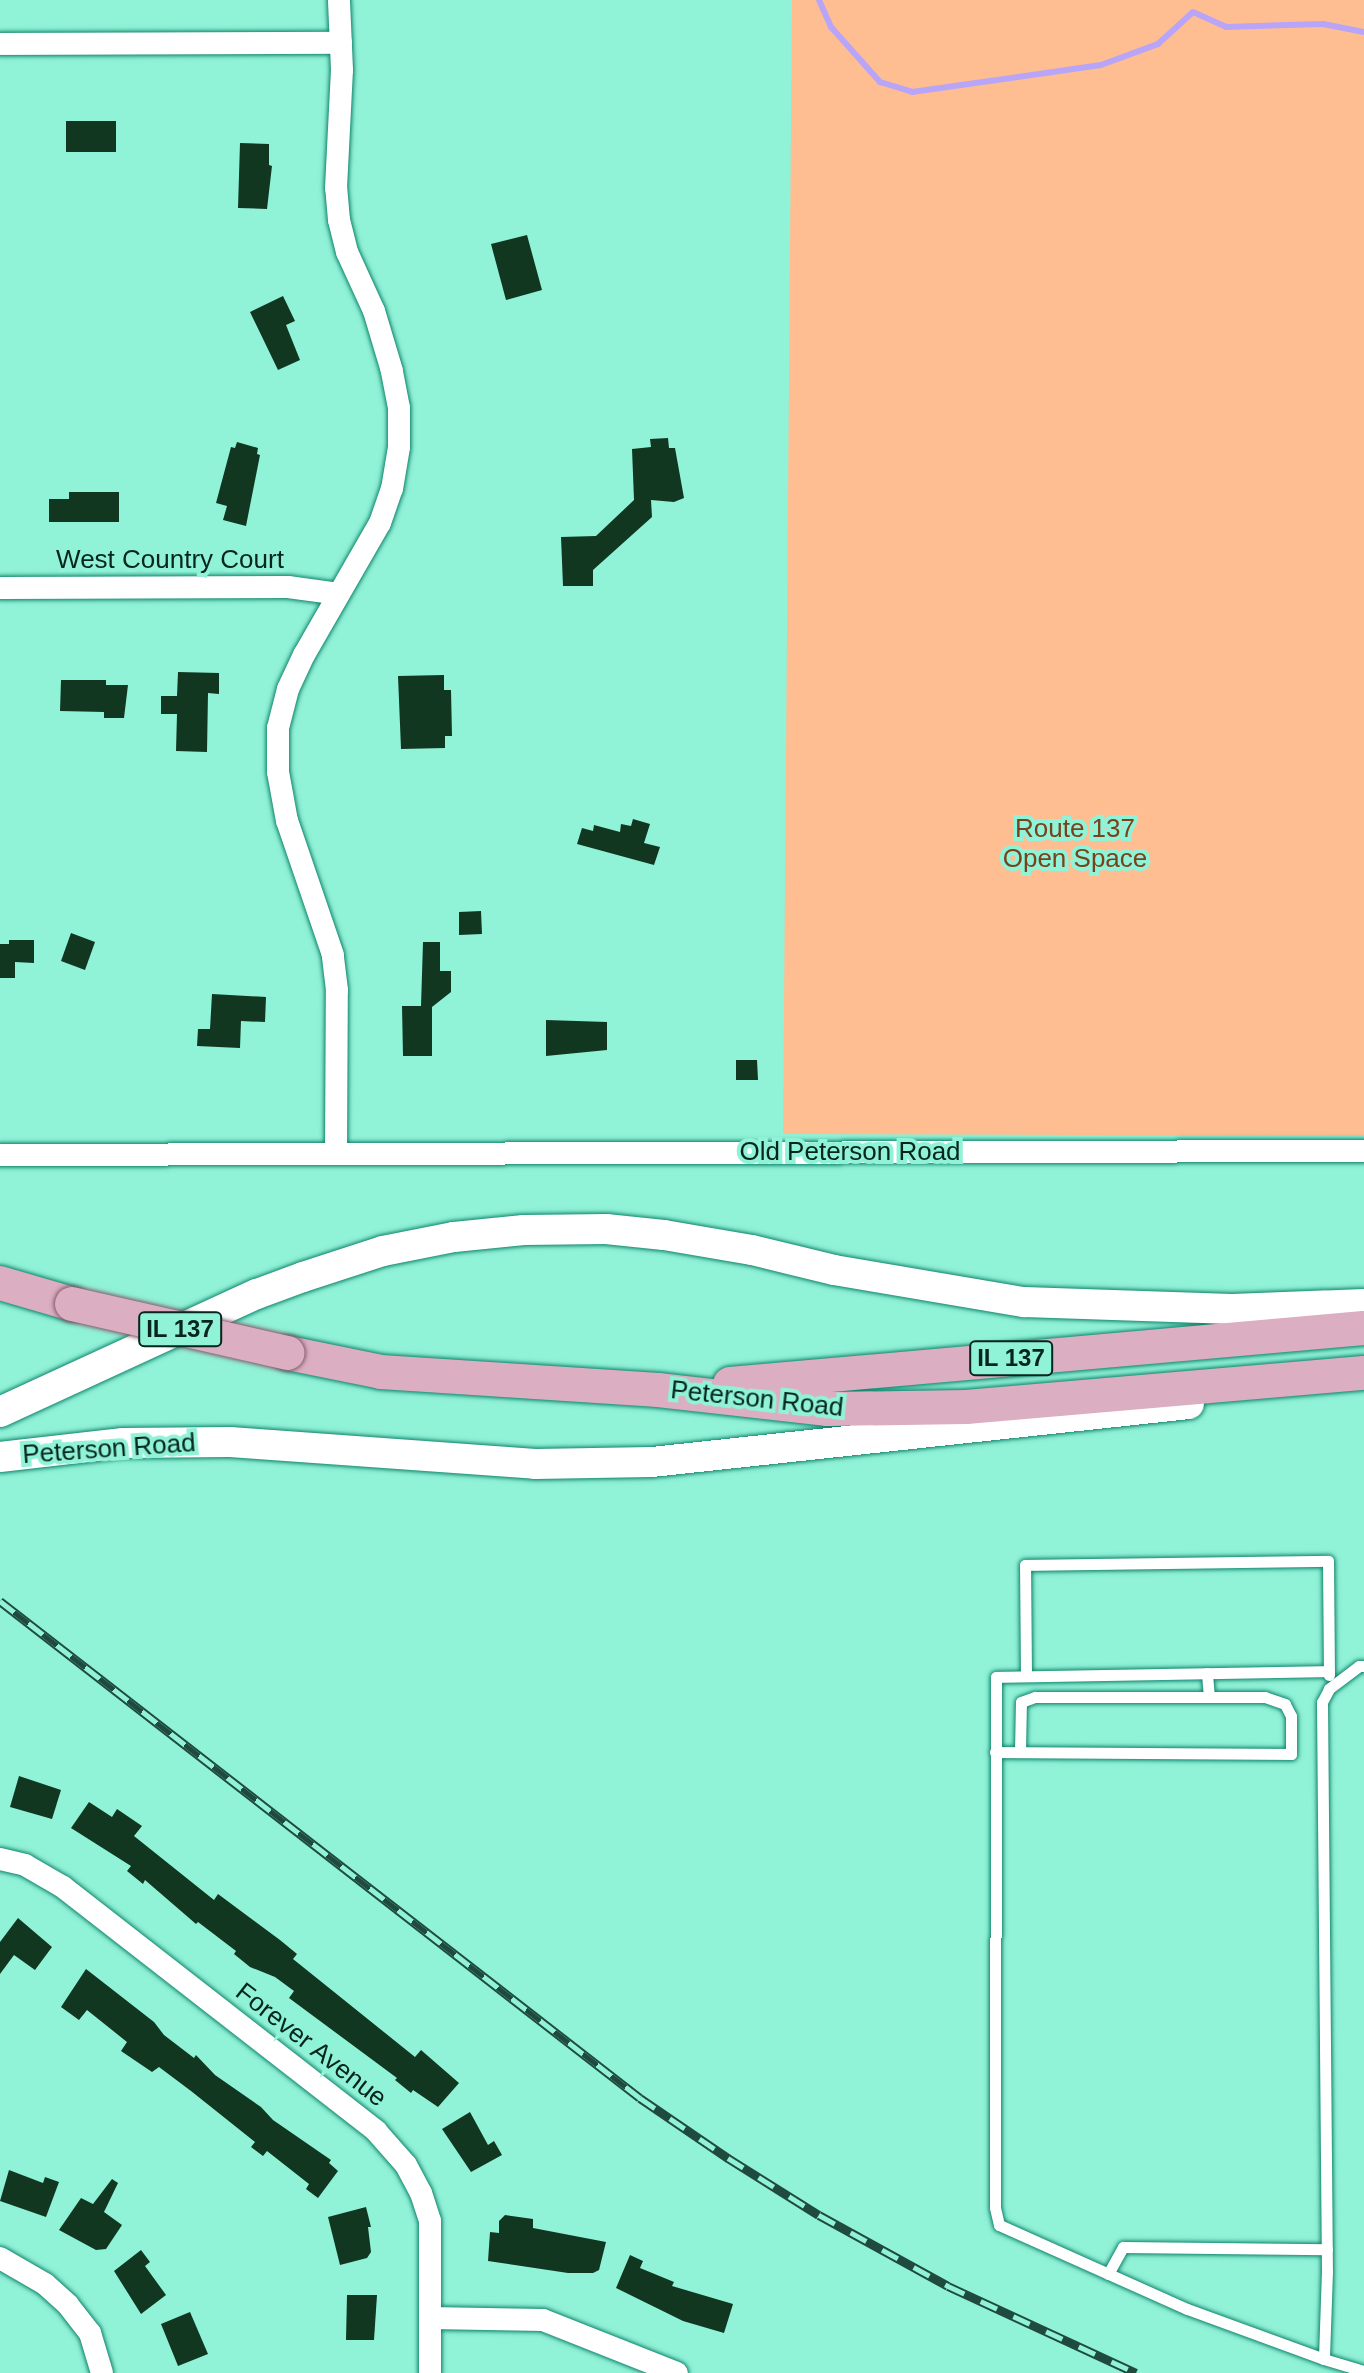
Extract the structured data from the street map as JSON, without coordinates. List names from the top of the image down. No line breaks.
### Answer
{"streets":{"main road":["IL 137","Peterson Road"],"street":["West Country Court","Old Peterson Road","Forever Avenue"]},"crossings":[["IL 137","Peterson Road"]],"parks":["Route 137 Open Space"]}
